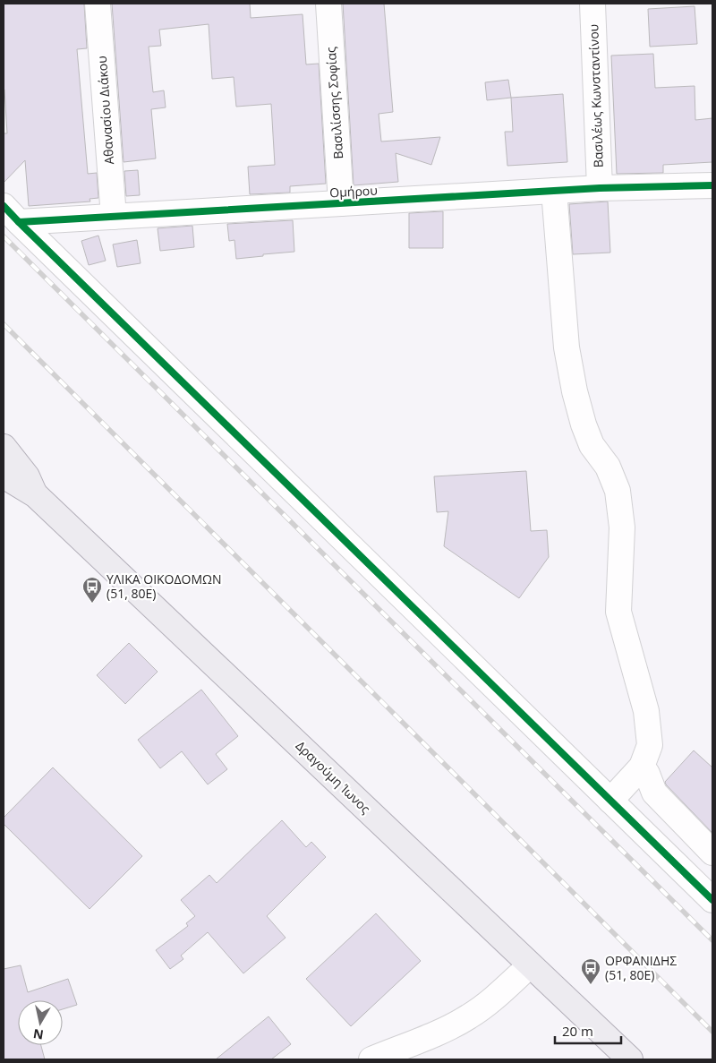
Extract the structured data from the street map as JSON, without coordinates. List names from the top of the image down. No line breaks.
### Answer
{"streets":{"main road":["Δραγούμη Ίωνος"],"street":["Βασιλέως Κωνσταντίνου","Βασιλίσσης Σοφίας","Αθανασίου Διάκου","Ομήρου"]},"crossings":[["Βασιλέως Κωνσταντίνου","Ομήρου"],["Βασιλίσσης Σοφίας","Ομήρου"],["Αθανασίου Διάκου","Ομήρου"]],"places":{"bus stop":["ΥΛΙΚΑ ΟΙΚΟΔΟΜΩΝ (51, 80Ε)","ΟΡΦΑΝΙΔΗΣ (51, 80Ε)"]},"scale_bar":"20 m","north":"bottom"}
